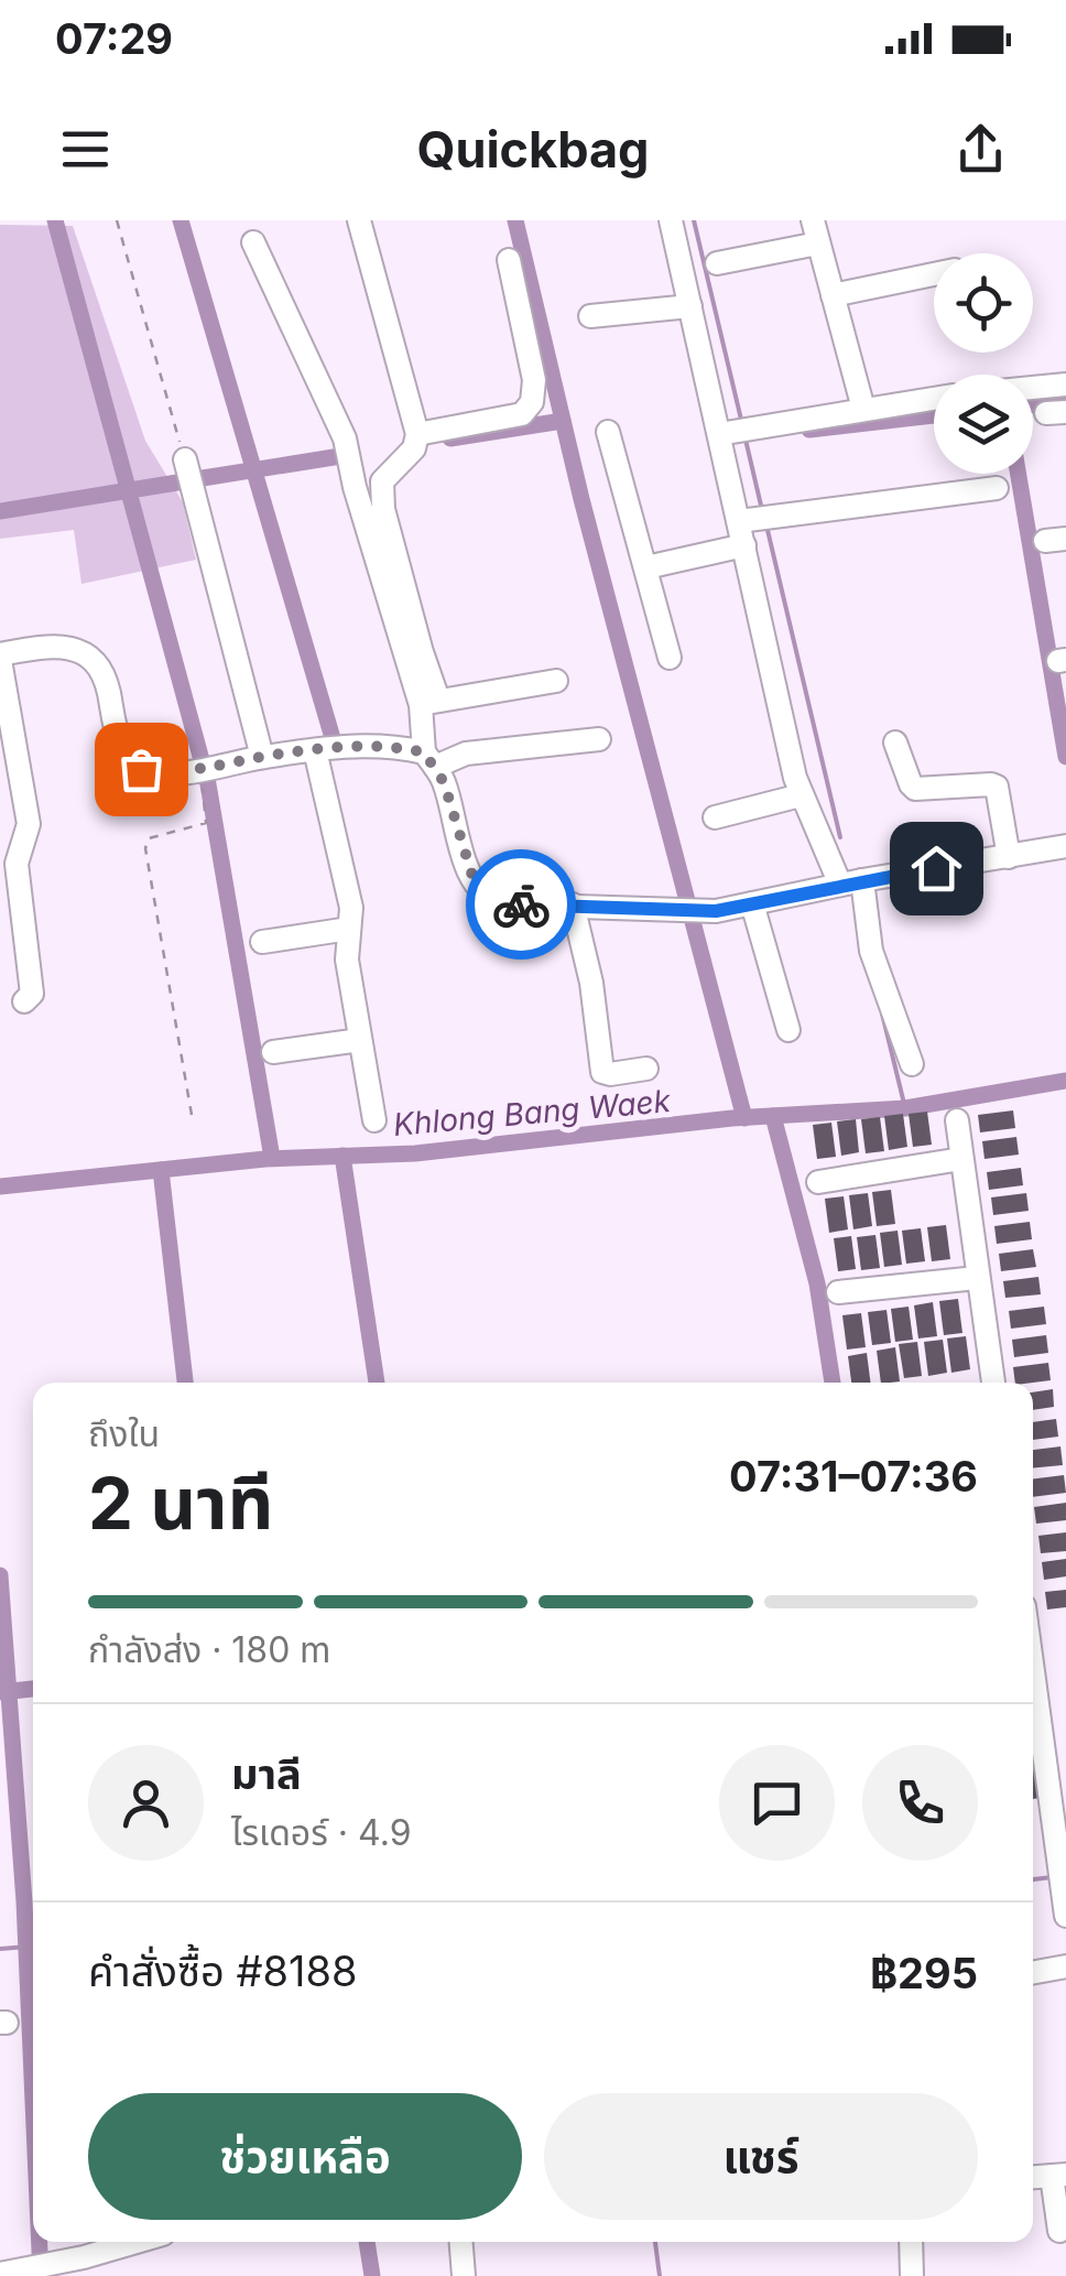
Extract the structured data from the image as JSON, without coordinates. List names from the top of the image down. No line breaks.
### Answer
{"water":["Khlong Bang Waek"],"page":{"status":"07:29","header":"Quickbag","heading":["2 นาที","ถึงใน","07:31–07:36"],"panel":["มาลี","ไรเดอร์ · 4.9","คำสั่งซื้อ #8188","฿295"],"bar":"กำลังส่ง · 180 m","buttons":["ช่วยเหลือ","แชร์"]}}
